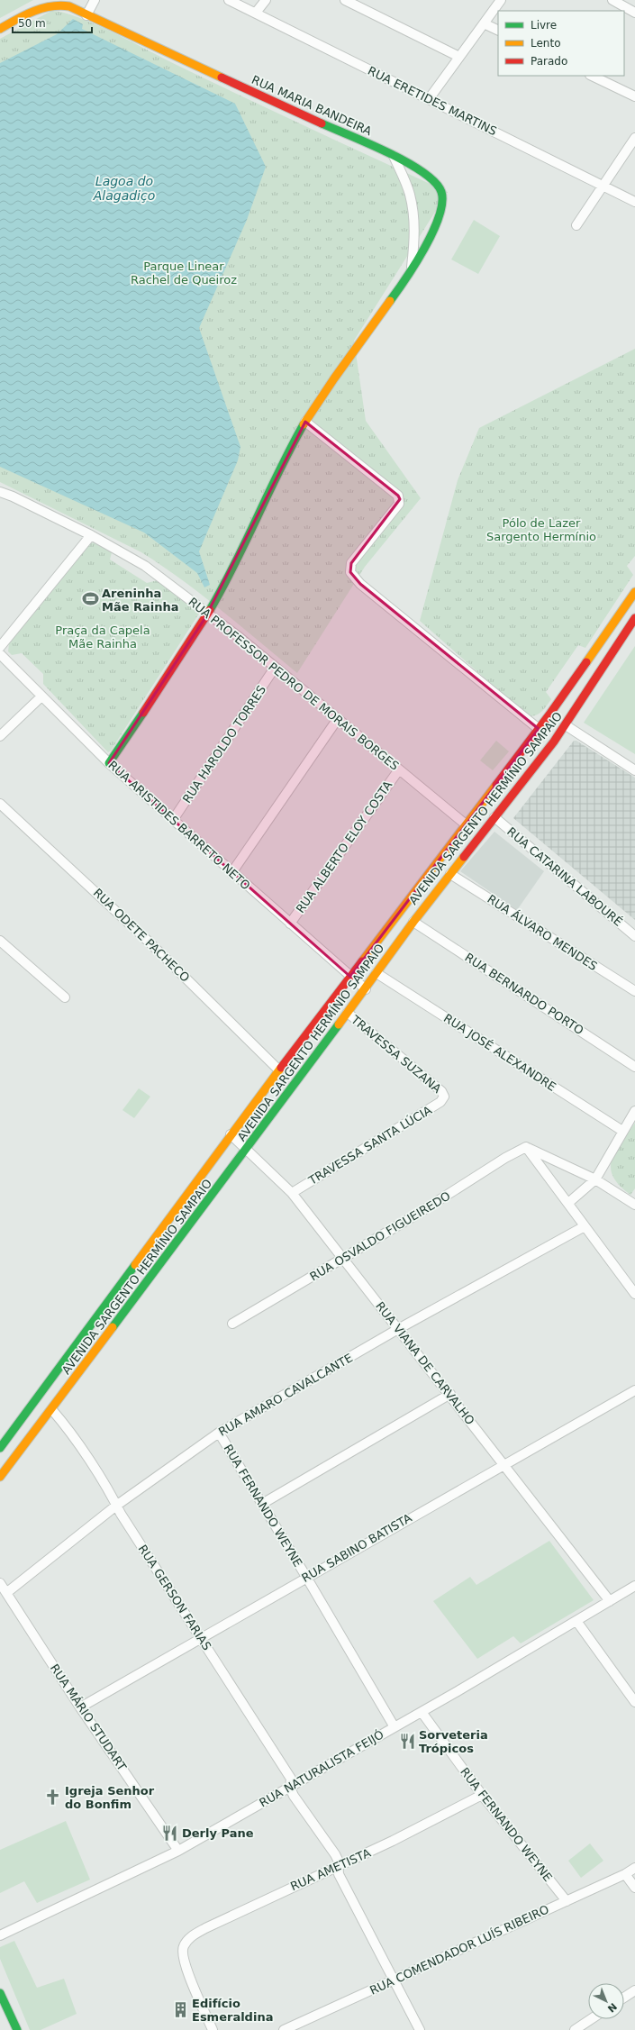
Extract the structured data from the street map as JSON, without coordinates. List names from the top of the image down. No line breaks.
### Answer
{"streets":{"main road":["RUA MARIA BANDEIRA","AVENIDA SARGENTO HERMÍNIO SAMPAIO"],"street":["RUA ERETIDES MARTINS","RUA PROFESSOR PEDRO DE MORAIS BORGES","RUA HAROLDO TORRES","RUA ARISTIDES BARRETO NETO","RUA ALBERTO ELOY COSTA","RUA CATARINA LABOURÉ","RUA ÁLVARO MENDES","RUA ODETE PACHECO","RUA BERNARDO PORTO","RUA JOSÉ ALEXANDRE","TRAVESSA SUZANA","TRAVESSA SANTA LÚCIA","RUA OSVALDO FIGUEIREDO","RUA VIANA DE CARVALHO","RUA AMARO CAVALCANTE","RUA FERNANDO WEYNE","RUA SABINO BATISTA","RUA GERSON FARIAS","RUA MÁRIO STUDART","RUA NATURALISTA FEIJÓ","RUA AMETISTA","RUA COMENDADOR LUÍS RIBEIRO"]},"crossings":[["RUA MARIA BANDEIRA","RUA PROFESSOR PEDRO DE MORAIS BORGES"],["RUA MARIA BANDEIRA","RUA ARISTIDES BARRETO NETO"],["RUA PROFESSOR PEDRO DE MORAIS BORGES","RUA HAROLDO TORRES"],["RUA PROFESSOR PEDRO DE MORAIS BORGES","AVENIDA SARGENTO HERMÍNIO SAMPAIO"],["RUA PROFESSOR PEDRO DE MORAIS BORGES","RUA ALBERTO ELOY COSTA"],["RUA HAROLDO TORRES","RUA ARISTIDES BARRETO NETO"],["AVENIDA SARGENTO HERMÍNIO SAMPAIO","RUA ARISTIDES BARRETO NETO"],["AVENIDA SARGENTO HERMÍNIO SAMPAIO","RUA CATARINA LABOURÉ"],["AVENIDA SARGENTO HERMÍNIO SAMPAIO","RUA ÁLVARO MENDES"],["AVENIDA SARGENTO HERMÍNIO SAMPAIO","RUA ODETE PACHECO"],["AVENIDA SARGENTO HERMÍNIO SAMPAIO","RUA BERNARDO PORTO"],["AVENIDA SARGENTO HERMÍNIO SAMPAIO","RUA JOSÉ ALEXANDRE"],["AVENIDA SARGENTO HERMÍNIO SAMPAIO","TRAVESSA SUZANA"],["AVENIDA SARGENTO HERMÍNIO SAMPAIO","RUA VIANA DE CARVALHO"],["AVENIDA SARGENTO HERMÍNIO SAMPAIO","RUA GERSON FARIAS"],["RUA ARISTIDES BARRETO NETO","RUA ALBERTO ELOY COSTA"],["TRAVESSA SUZANA","TRAVESSA SANTA LÚCIA"],["TRAVESSA SANTA LÚCIA","RUA VIANA DE CARVALHO"],["RUA OSVALDO FIGUEIREDO","RUA VIANA DE CARVALHO"],["RUA VIANA DE CARVALHO","RUA AMARO CAVALCANTE"],["RUA VIANA DE CARVALHO","RUA SABINO BATISTA"],["RUA VIANA DE CARVALHO","RUA NATURALISTA FEIJÓ"],["RUA AMARO CAVALCANTE","RUA FERNANDO WEYNE"],["RUA AMARO CAVALCANTE","RUA GERSON FARIAS"],["RUA AMARO CAVALCANTE","RUA MÁRIO STUDART"],["RUA FERNANDO WEYNE","RUA SABINO BATISTA"],["RUA FERNANDO WEYNE","RUA NATURALISTA FEIJÓ"],["RUA FERNANDO WEYNE","RUA AMETISTA"],["RUA FERNANDO WEYNE","RUA COMENDADOR LUÍS RIBEIRO"],["RUA SABINO BATISTA","RUA GERSON FARIAS"],["RUA SABINO BATISTA","RUA MÁRIO STUDART"],["RUA GERSON FARIAS","RUA NATURALISTA FEIJÓ"],["RUA GERSON FARIAS","RUA AMETISTA"],["RUA GERSON FARIAS","RUA COMENDADOR LUÍS RIBEIRO"],["RUA MÁRIO STUDART","RUA NATURALISTA FEIJÓ"]],"water":["Lagoa do Alagadiço"],"parks":["Parque Linear Rachel de Queiroz","Pólo de Lazer Sargento Hermínio","Praça da Capela Mãe Rainha"],"places":{"sports":["Areninha Mãe Rainha"],"restaurant":["Sorveteria Trópicos","Derly Pane"],"church":["Igreja Senhor do Bonfim"],"building":["Edifício Esmeraldina"]},"legend":["Livre","Lento","Parado"],"scale_bar":"50 m","north":"bottom right"}
